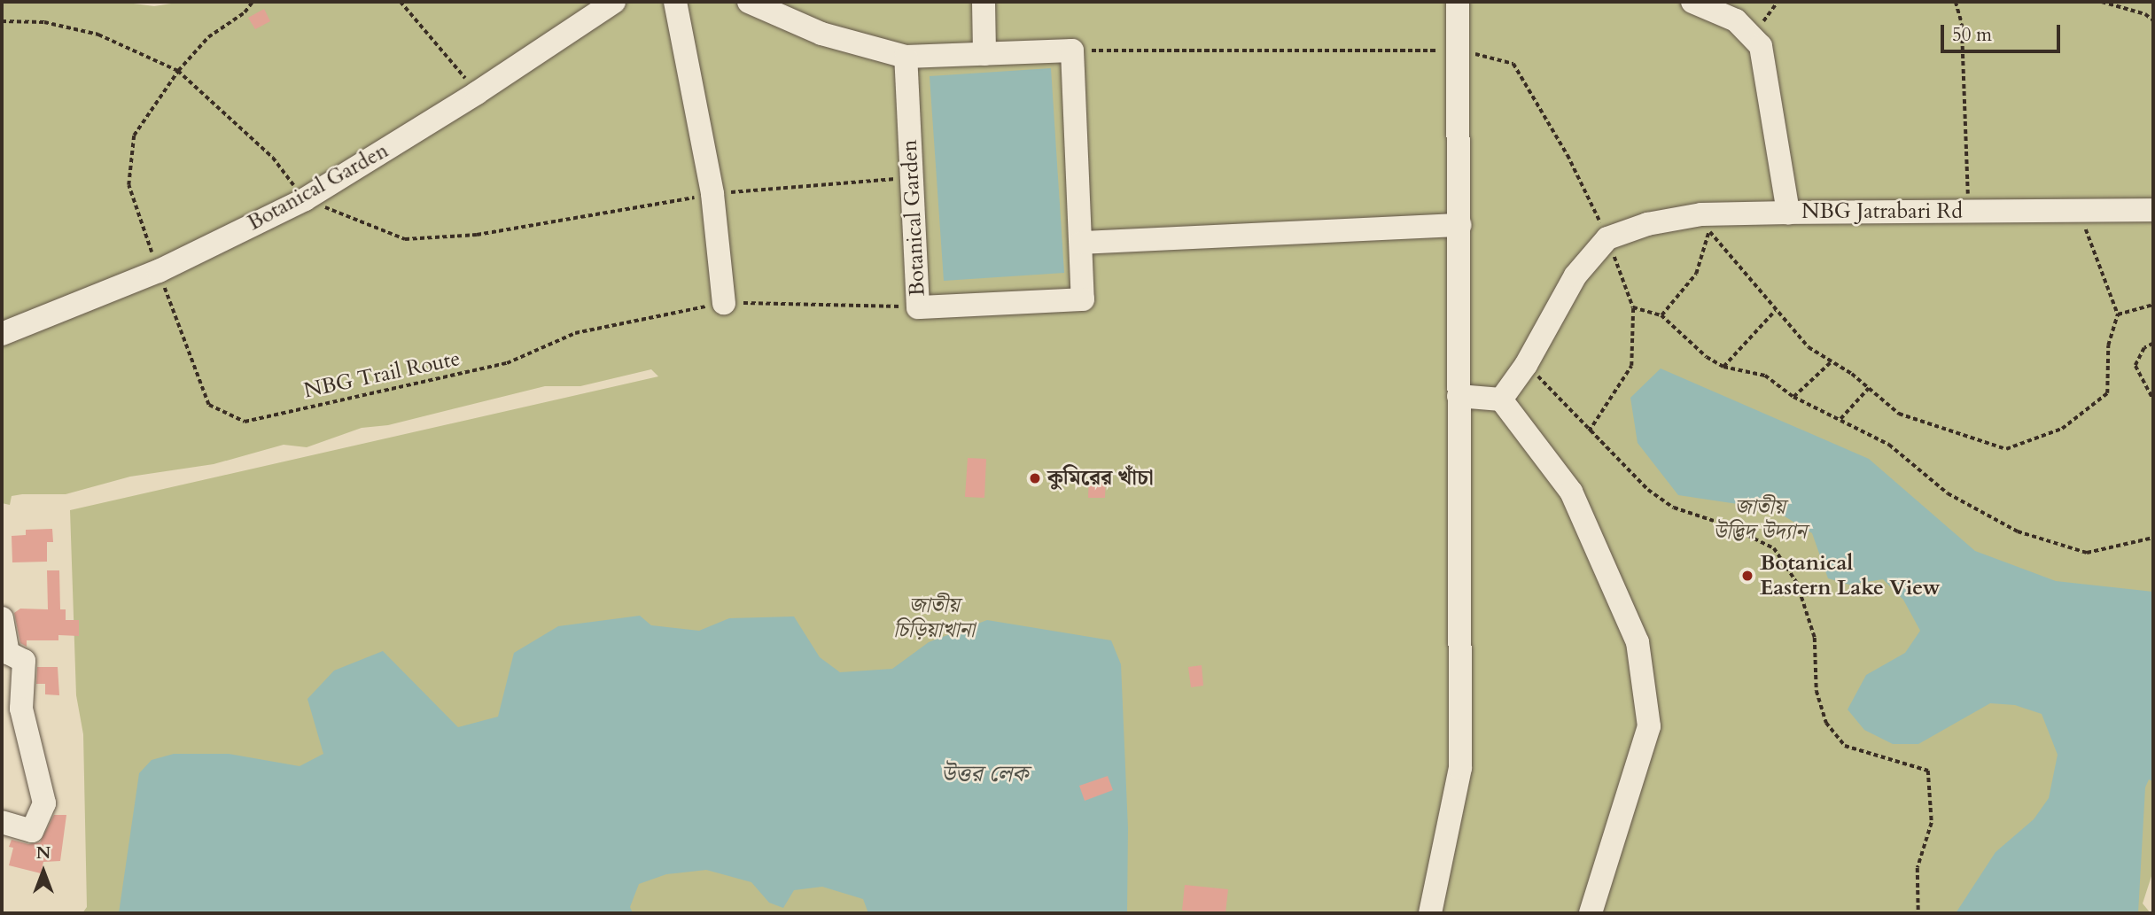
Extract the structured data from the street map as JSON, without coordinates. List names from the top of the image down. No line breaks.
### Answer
{"streets":{"street":["Botanical Garden","NBG Jatrabari Rd"],"path":["NBG Trail Route"]},"crossings":[["Botanical Garden","NBG Trail Route"]],"water":["উত্তর লেক"],"parks":["জাতীয় উদ্ভিদ উদ্যান","জাতীয় চিড়িয়াখানা"],"places":["কুমিরের খাঁচা","Botanical Eastern Lake View"],"scale_bar":"50 m","north":"top"}
